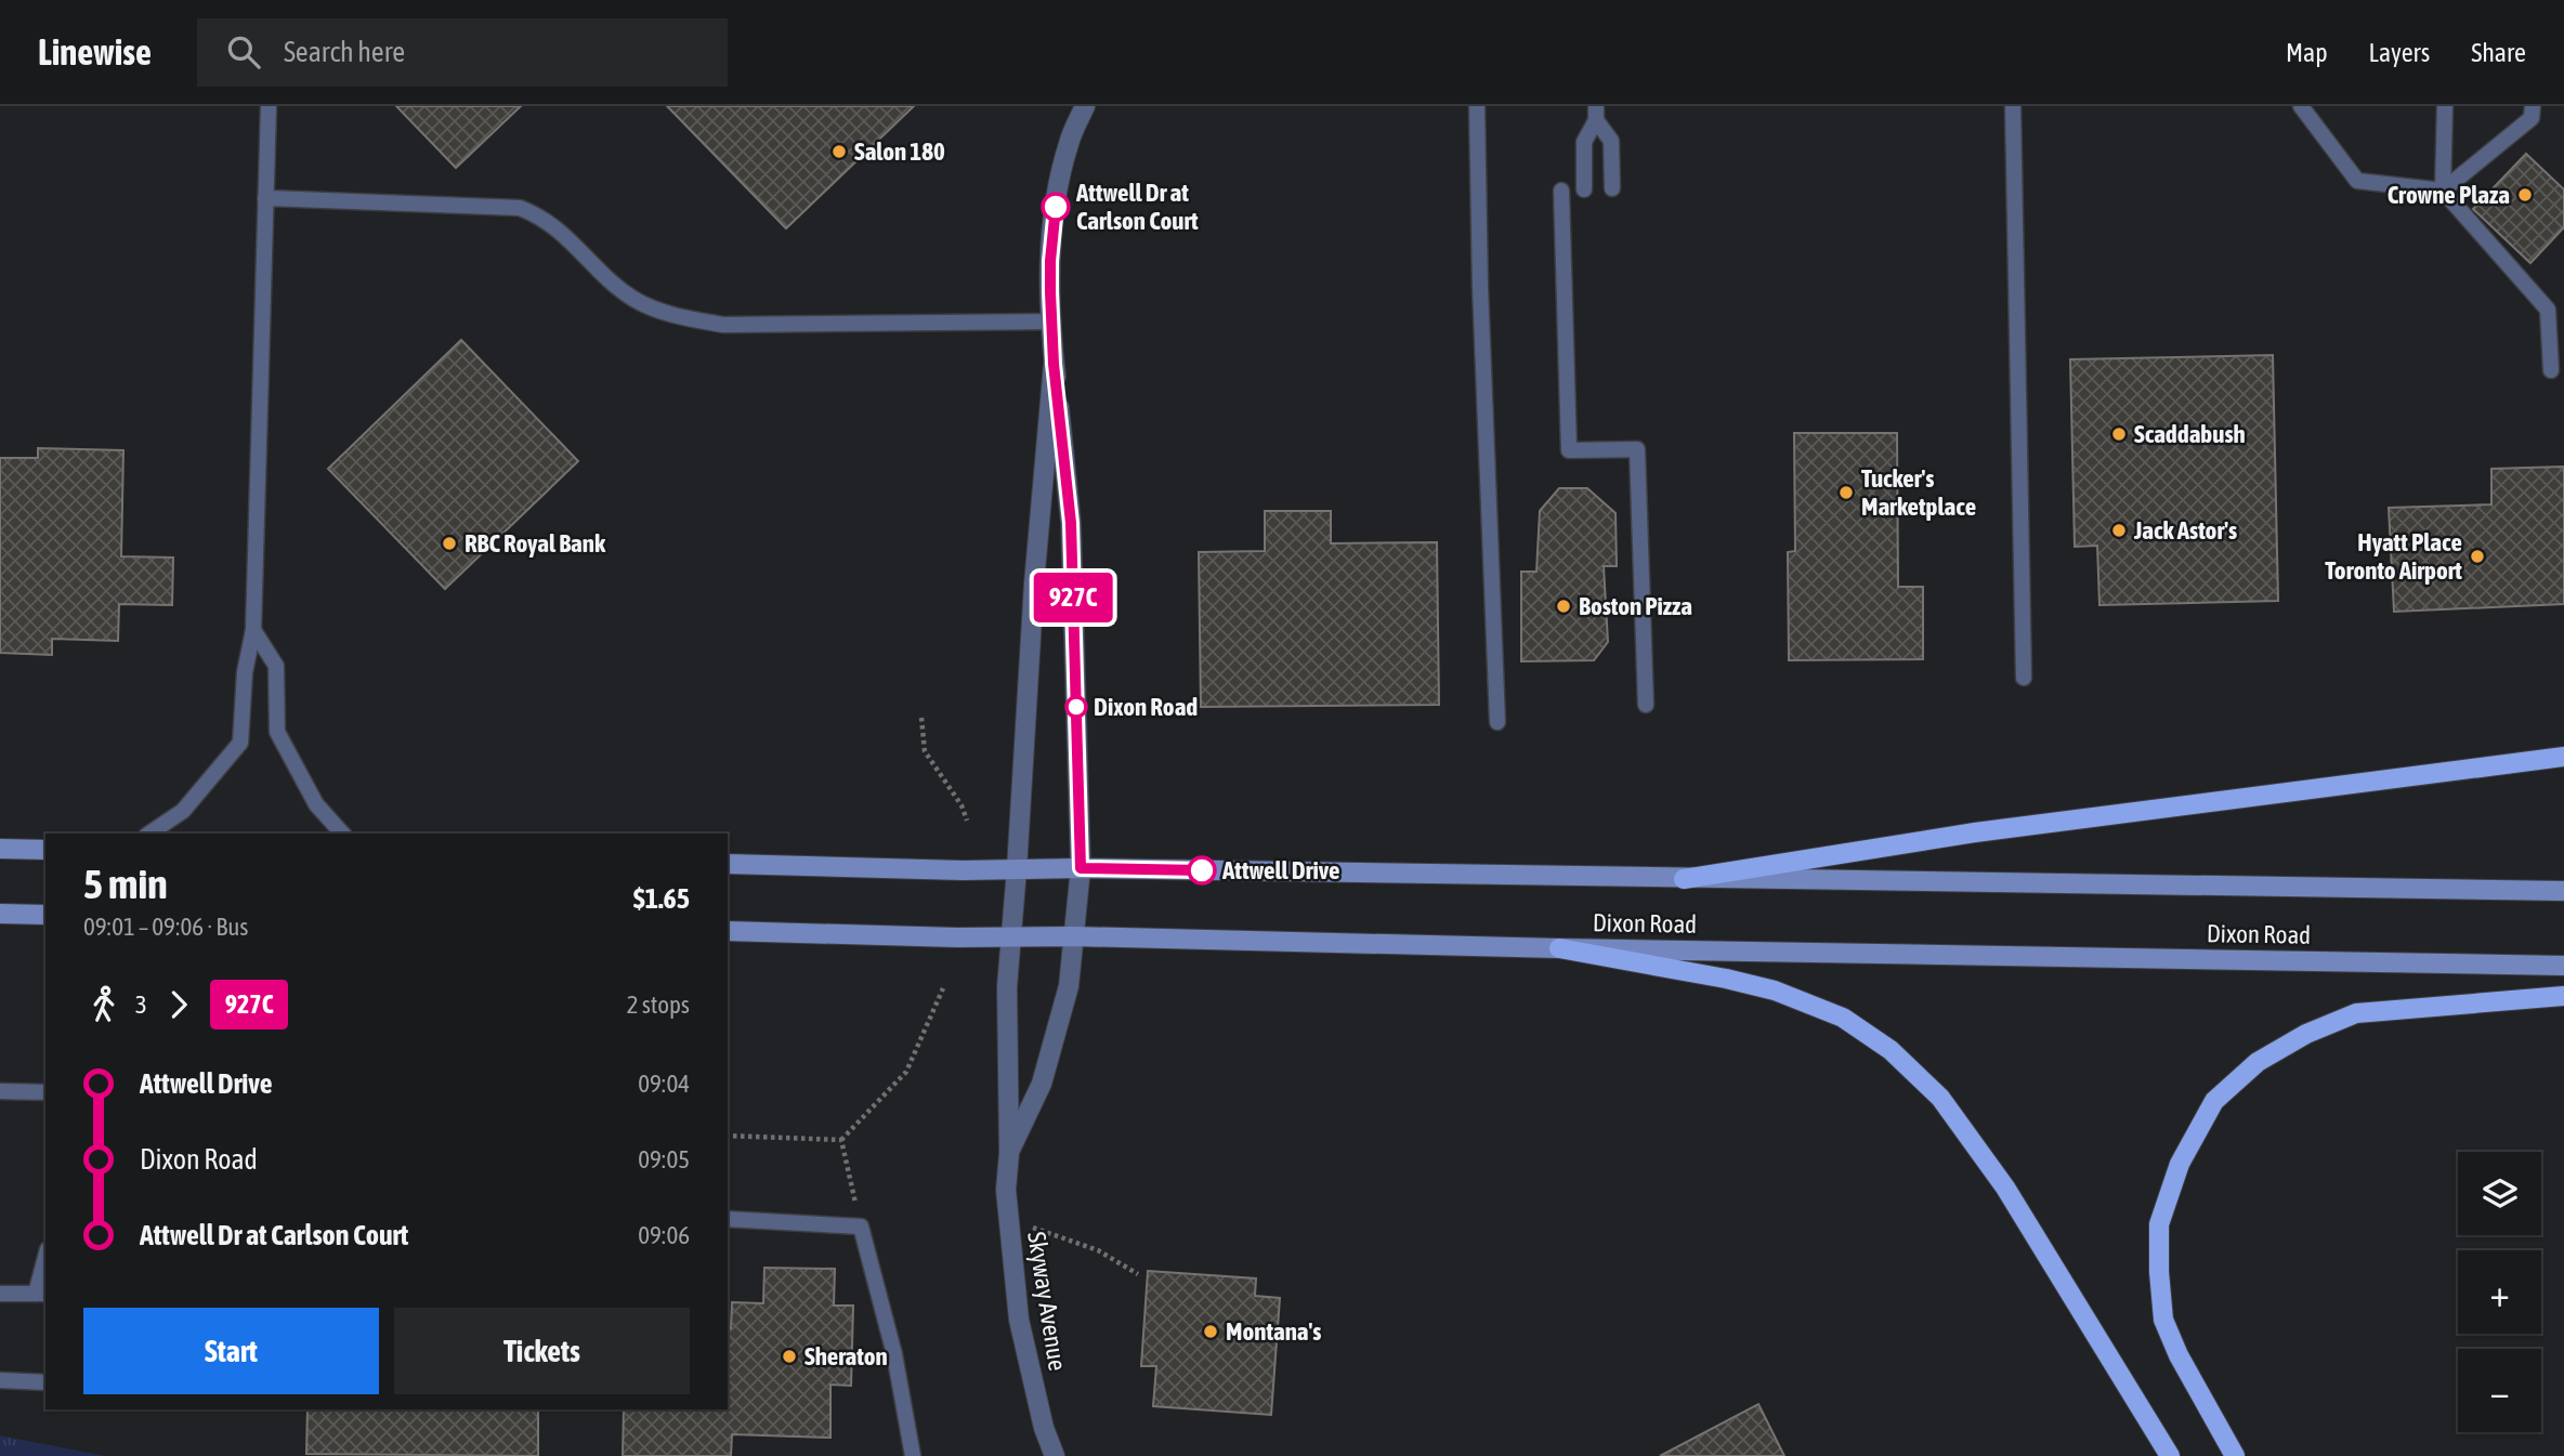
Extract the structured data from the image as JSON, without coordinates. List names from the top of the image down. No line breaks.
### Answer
{"streets":{"main road":["Dixon Road"],"street":["Skyway Avenue"]},"crossings":[["Dixon Road","Skyway Avenue"]],"places":["Salon 180","Crowne Plaza","Attwell Dr at Carlson Court","Scaddabush","Tucker's Marketplace","Jack Astor's","RBC Royal Bank","Hyatt Place Toronto Airport","Boston Pizza","Dixon Road","Attwell Drive","Montana's","Sheraton"],"lines":["bus line 927C"],"page":{"header":"Linewise","search":"Search here","nav":["Map","Layers","Share"],"on_map":"927C","heading":["5 min","09:01 – 09:06 · Bus","$1.65"],"legs":["3","927C","2 stops"],"list":[{"name":"Attwell Drive","value":"09:04"},{"name":"Dixon Road","value":"09:05"},{"name":"Attwell Dr at Carlson Court","value":"09:06"}],"map_buttons":["+","−"],"buttons":["Start","Tickets"]}}
